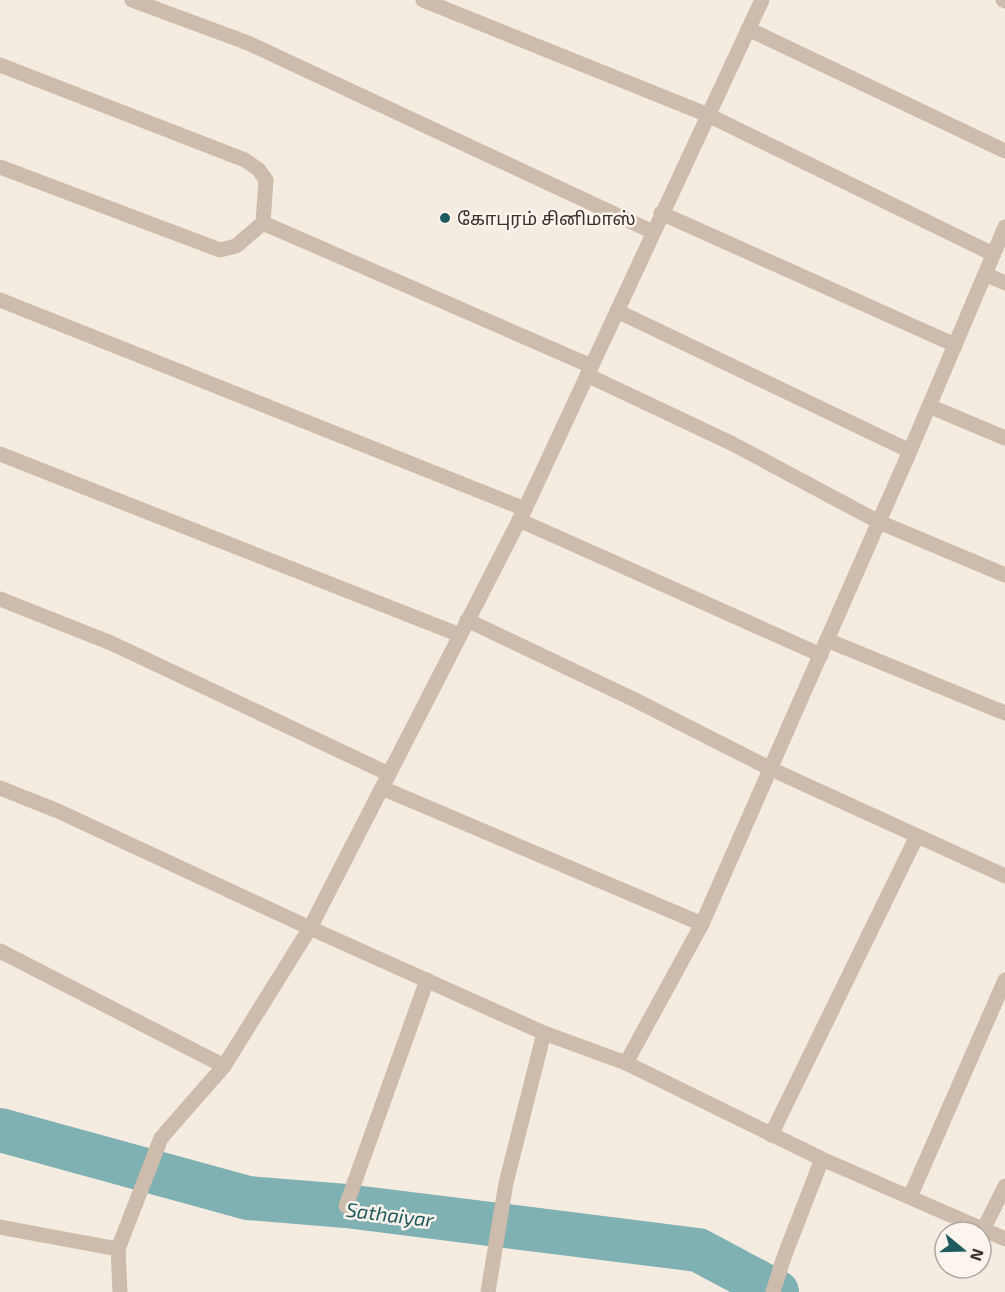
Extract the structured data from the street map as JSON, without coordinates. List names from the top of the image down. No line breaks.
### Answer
{"water":["Sathaiyar"],"places":["கோபுரம் சினிமாஸ்"],"north":"right"}
